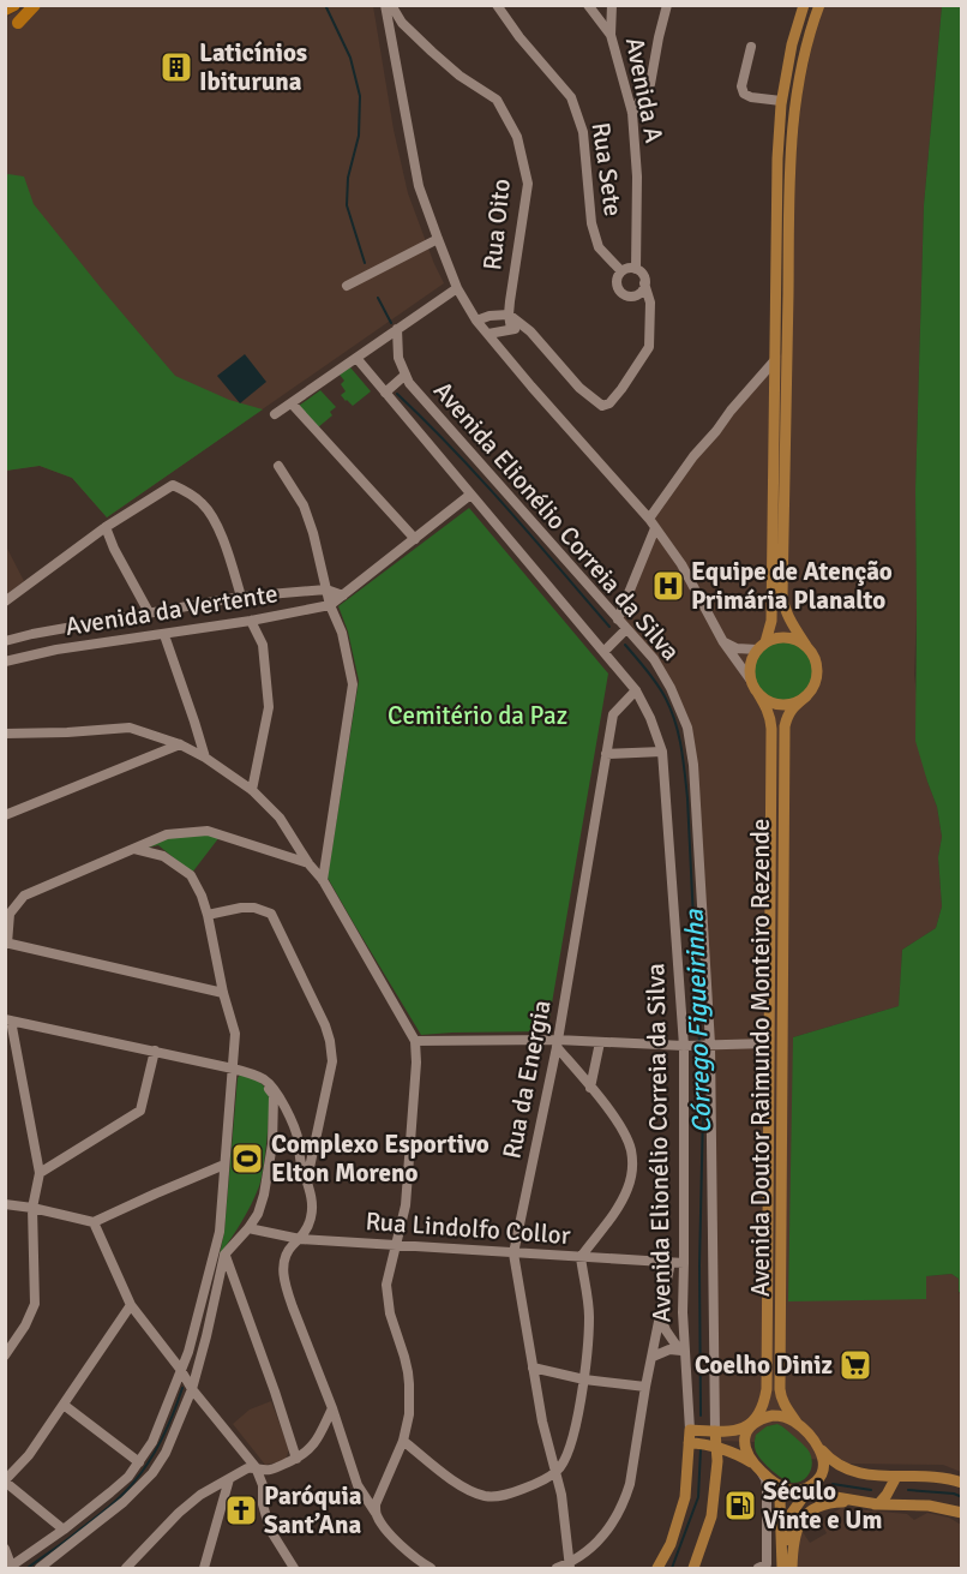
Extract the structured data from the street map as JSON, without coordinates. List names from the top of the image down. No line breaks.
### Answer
{"streets":{"main road":["Avenida Doutor Raimundo Monteiro Rezende"],"street":["Avenida A","Rua Sete","Rua Oito","Avenida Elionélio Correia da Silva","Avenida da Vertente","Rua da Energia","Rua Lindolfo Collor"]},"crossings":[["Avenida A","Rua Sete"],["Avenida Elionélio Correia da Silva","Avenida da Vertente"],["Avenida Elionélio Correia da Silva","Rua da Energia"],["Avenida Elionélio Correia da Silva","Rua Lindolfo Collor"],["Rua da Energia","Rua Lindolfo Collor"]],"water":["Córrego Figueirinha"],"parks":["Cemitério da Paz"],"places":{"building":["Laticínios Ibituruna"],"hospital":["Equipe de Atenção Primária Planalto"],"sports":["Complexo Esportivo Elton Moreno"],"supermarket":["Coelho Diniz"],"fuel station":["Século Vinte e Um"],"church":["Paróquia Sant’Ana"]}}
